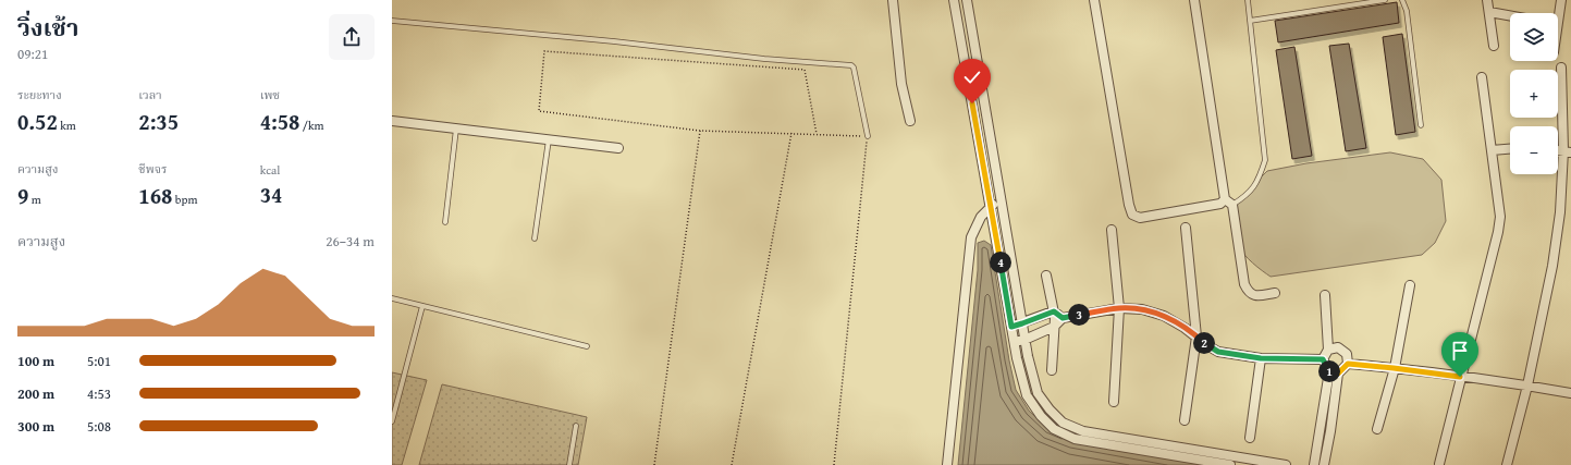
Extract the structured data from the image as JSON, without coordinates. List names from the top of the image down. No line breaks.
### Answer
{"page":{"heading":["วิ่งเช้า","09:21"],"map_buttons":["+","−"],"stats":[["ระยะทาง","0.52 km"],["เวลา","2:35"],["เพซ","4:58 /km"],["ความสูง","9 m"],["ชีพจร","168 bpm"],["kcal","34"]],"chart":["ความสูง","26–34 m"],"pins":["4","3","2","1"],"list":[{"name":"100 m","note":"5:01"},{"name":"200 m","note":"4:53"},{"name":"300 m","note":"5:08"}]}}
